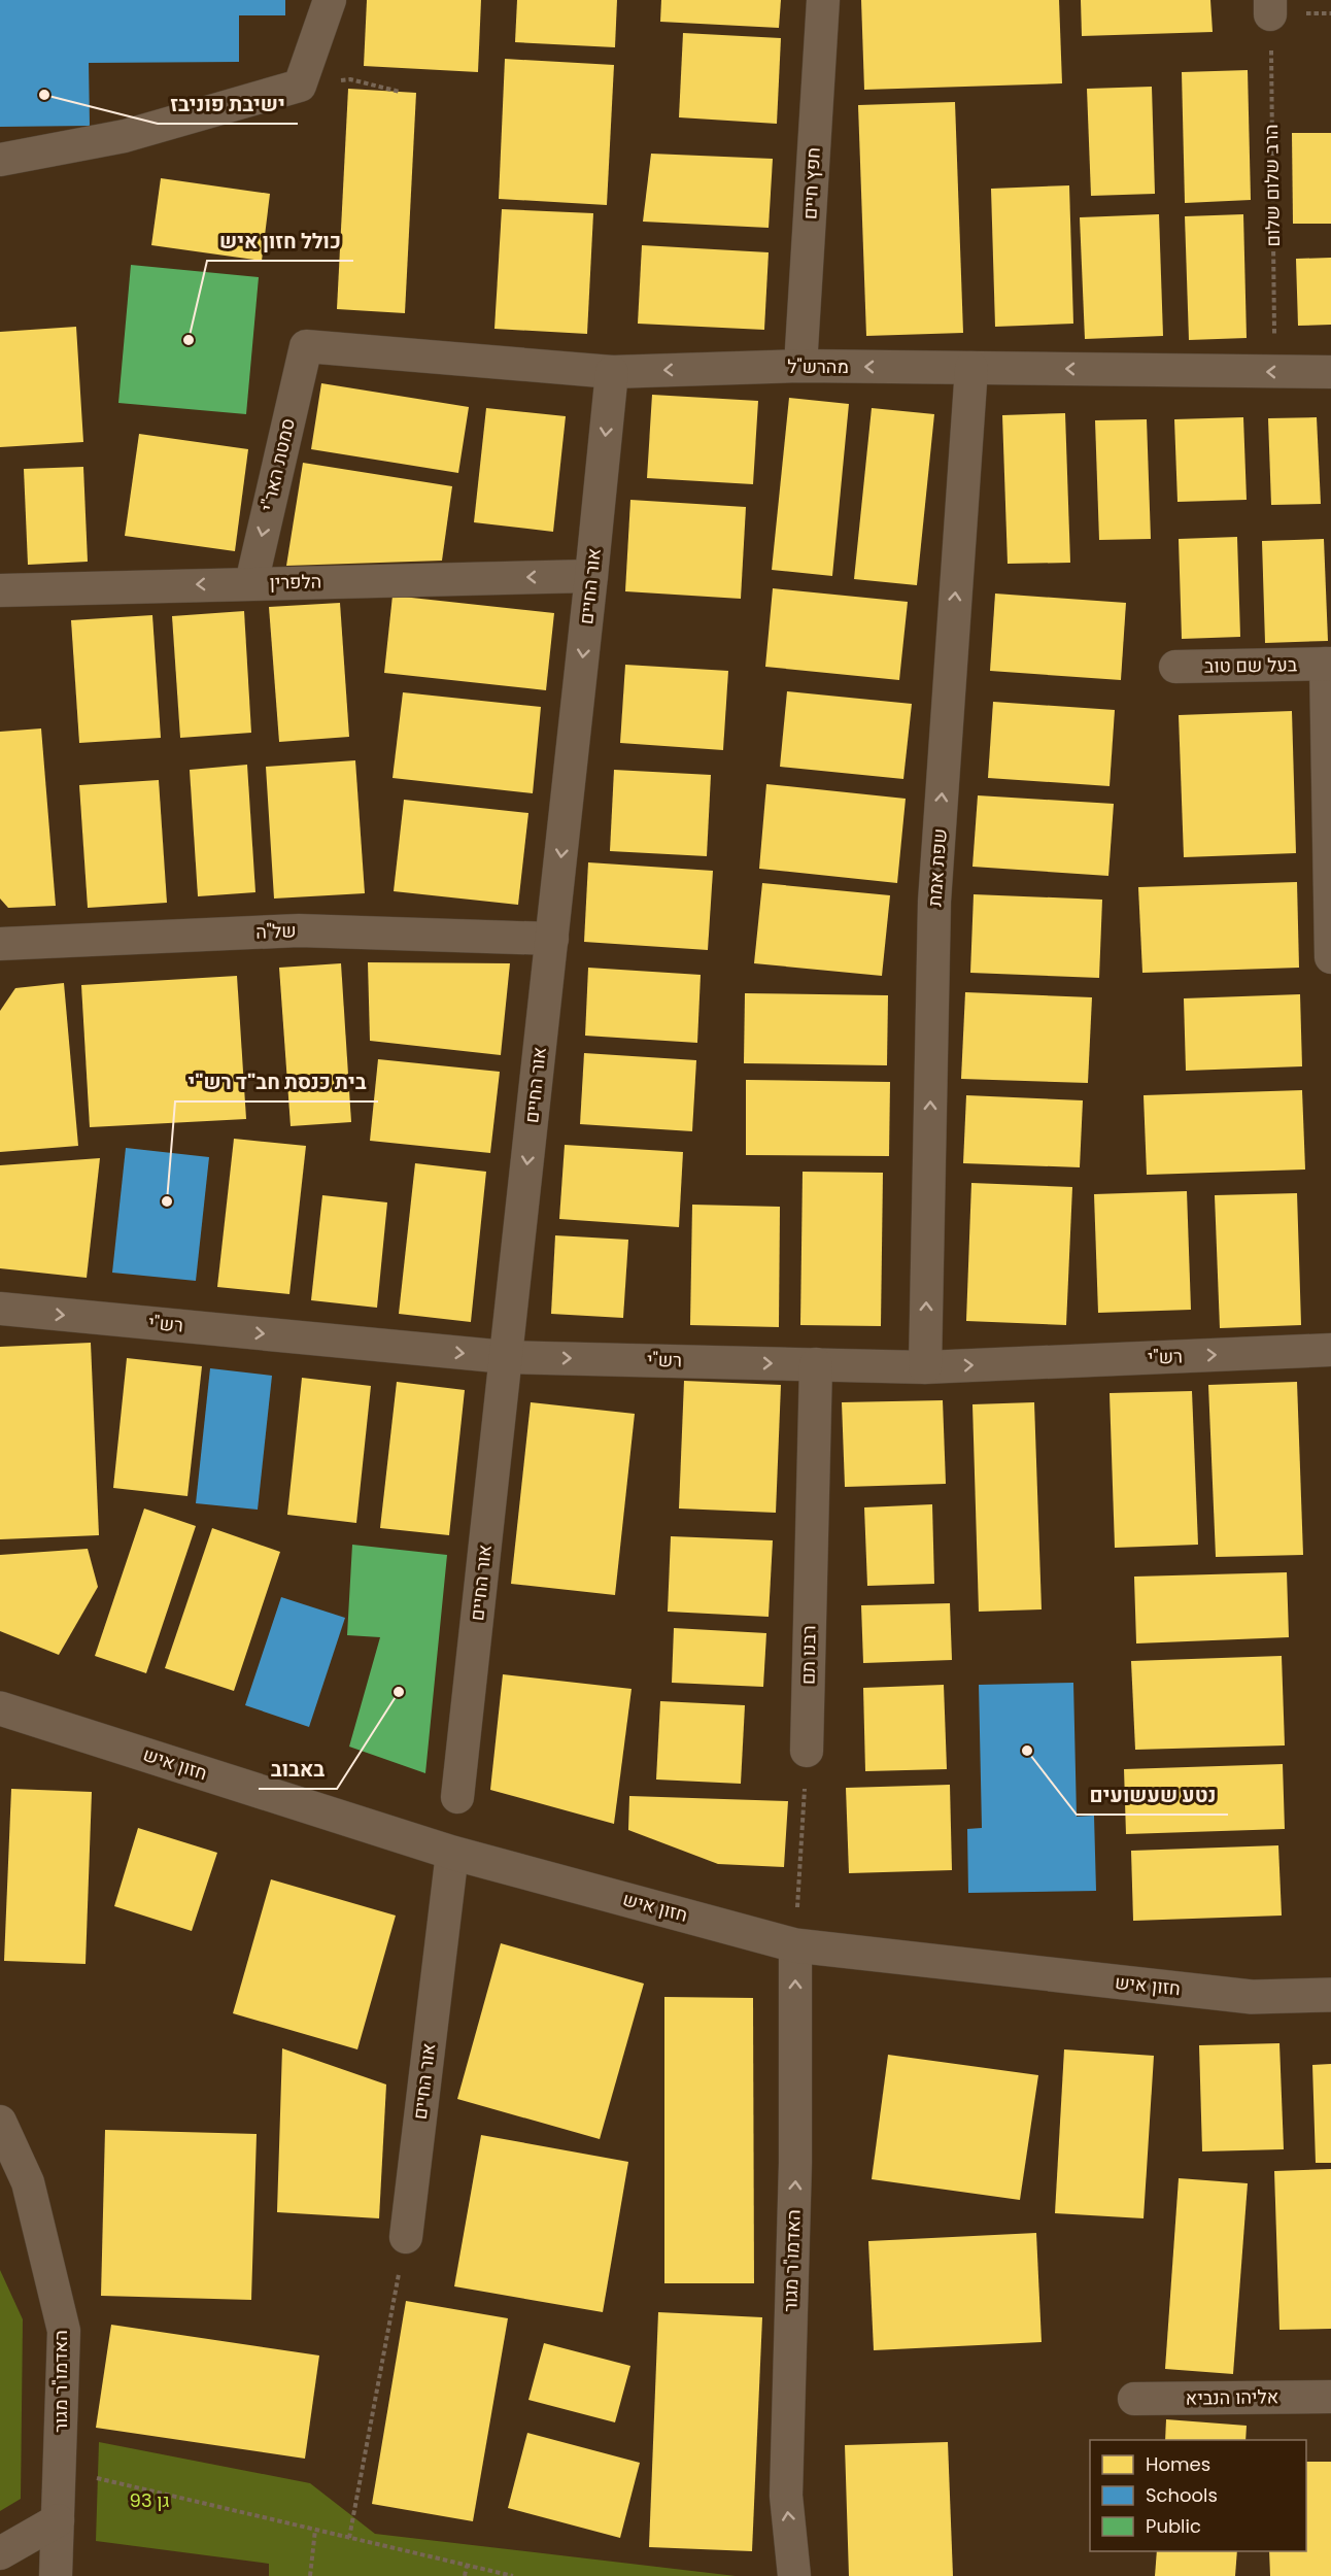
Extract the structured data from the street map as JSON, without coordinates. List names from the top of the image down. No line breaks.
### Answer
{"streets":{"street":["חפץ חיים","מהרש\"ל","סמטת האר\"י","הלפרין","אור החיים","בעל שם טוב","שפת אמת","של\"ה","רש\"י","רבנו תם","חזון איש","האדמו\"ר מגור","אליהו הנביא"],"path":["הרב שלום שלום"]},"crossings":[["חפץ חיים","מהרש\"ל"],["הרב שלום שלום","מהרש\"ל"],["מהרש\"ל","סמטת האר\"י"],["מהרש\"ל","אור החיים"],["מהרש\"ל","שפת אמת"],["סמטת האר\"י","הלפרין"],["הלפרין","אור החיים"],["אור החיים","של\"ה"],["אור החיים","רש\"י"],["אור החיים","חזון איש"],["שפת אמת","רש\"י"],["רש\"י","רבנו תם"],["חזון איש","האדמו\"ר מגור"]],"one_way":["מהרש\"ל","סמטת האר\"י","הלפרין","אור החיים","שפת אמת","רש\"י","האדמו\"ר מגור"],"parks":["גן 93"],"places":["ישיבת פוניבז","כולל חזון איש","בית כנסת חב\"ד רש\"י","באבוב","נטע שעשועים"],"legend":["Homes","Schools","Public"]}
